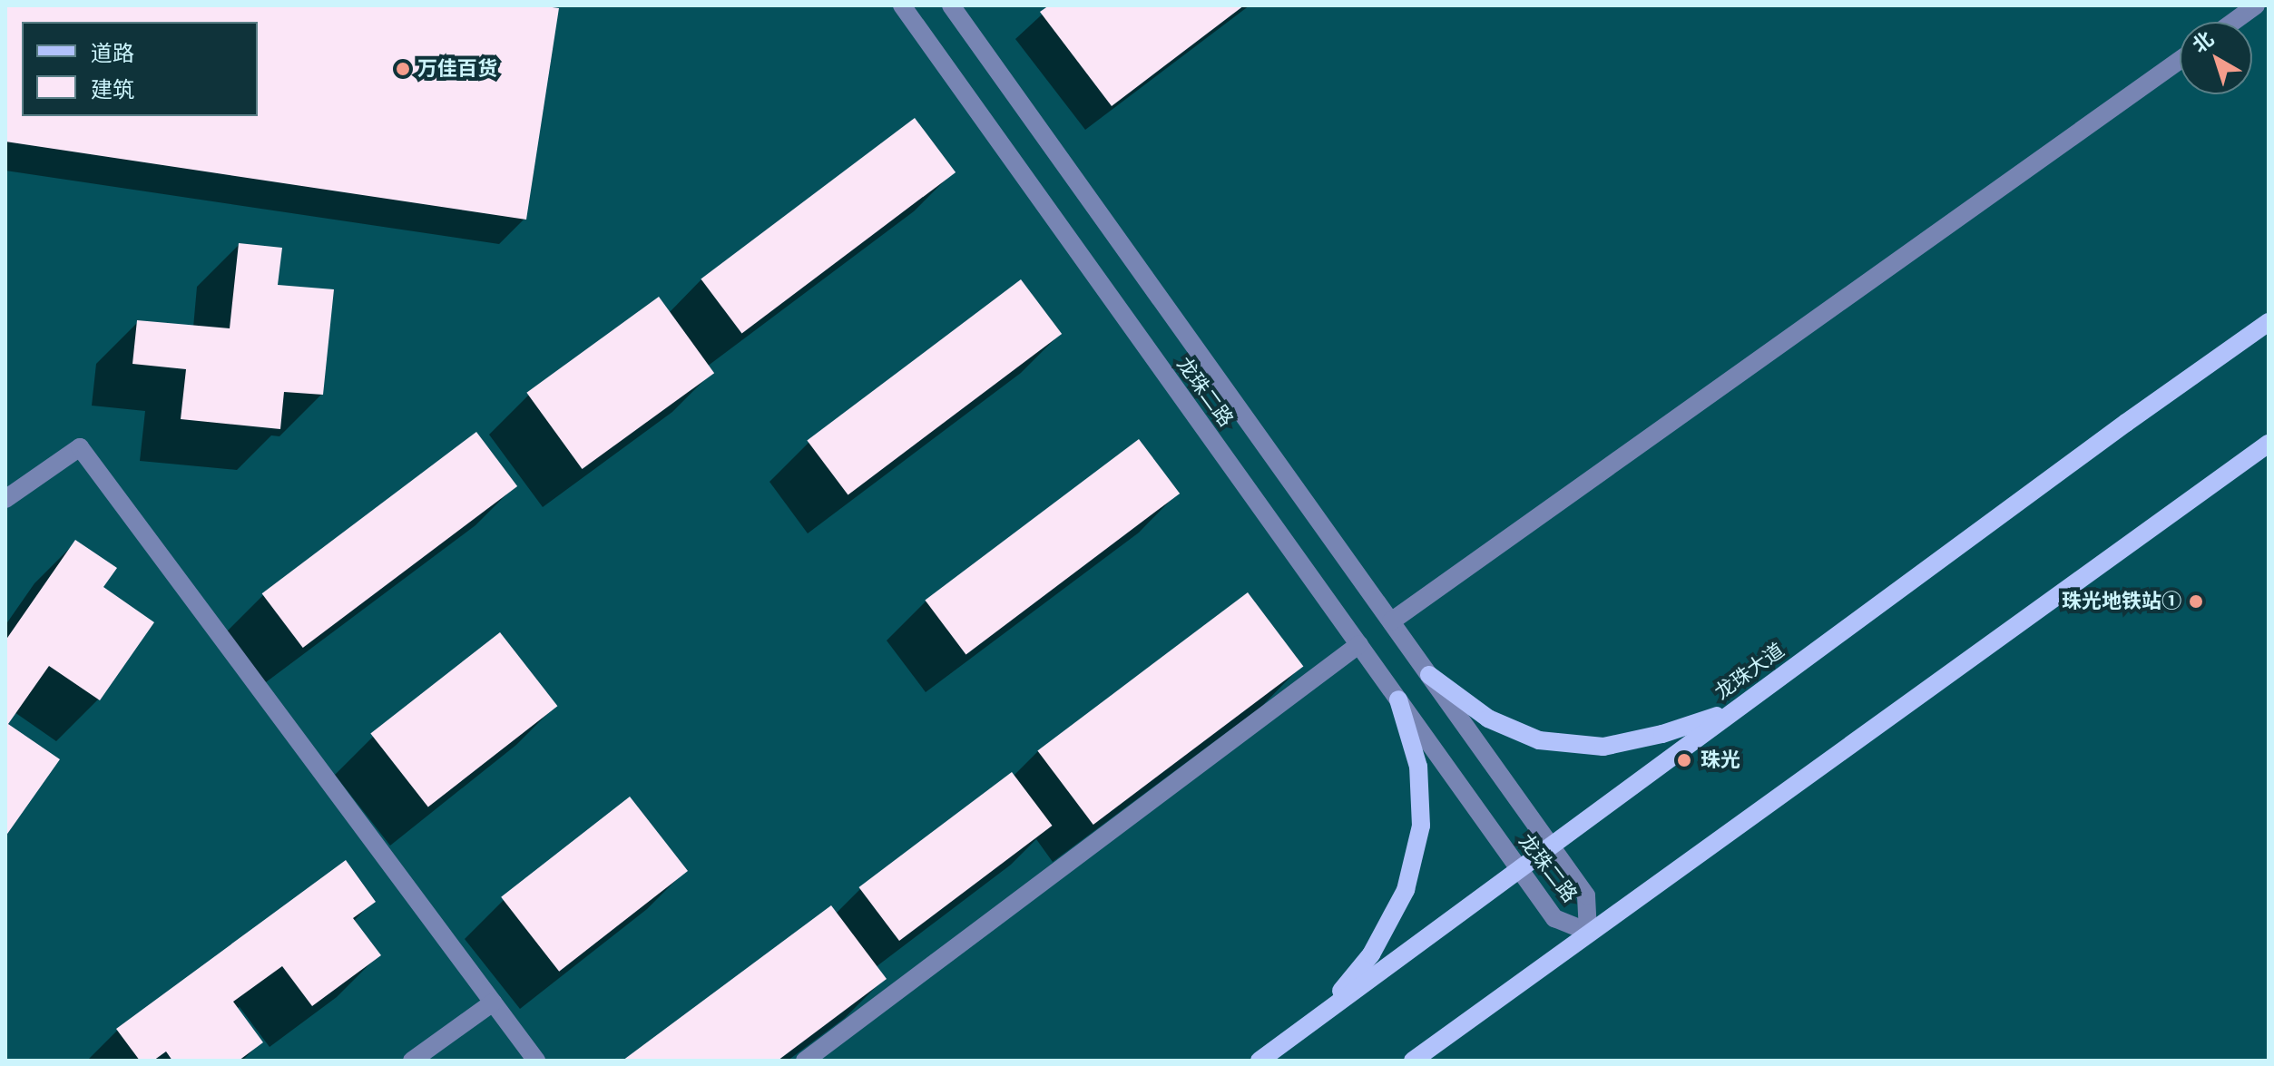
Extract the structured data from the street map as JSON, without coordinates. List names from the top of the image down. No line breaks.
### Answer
{"streets":{"main road":["龙珠大道"],"street":["龙珠二路"]},"crossings":[["龙珠二路","龙珠大道"]],"places":["万佳百货","珠光地铁站①","珠光"],"legend":["道路","建筑"],"north":"top left"}
